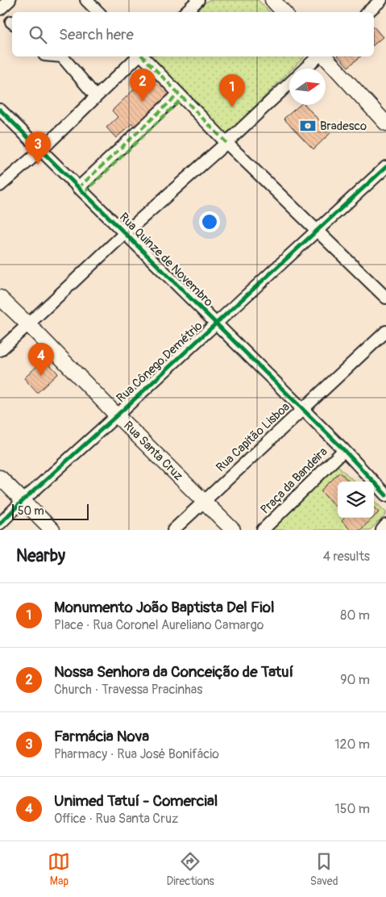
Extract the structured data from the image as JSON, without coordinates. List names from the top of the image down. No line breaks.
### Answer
{"streets":{"main road":["Rua Santa Cruz"],"street":["Rua Quinze de Novembro","Rua Cônego Demétrio","Rua Capitão Lisboa","Praça da Bandeira"]},"crossings":[["Rua Quinze de Novembro","Rua Cônego Demétrio"],["Rua Quinze de Novembro","Rua Capitão Lisboa"],["Rua Quinze de Novembro","Praça da Bandeira"],["Rua Cônego Demétrio","Rua Santa Cruz"],["Rua Capitão Lisboa","Rua Santa Cruz"]],"places":{"bank":["Bradesco"]},"scale_bar":"50 m","north":"right","page":{"search":"Search here","pins":["2","1","3","4"],"scale":"50 m","heading":["Nearby","4 results"],"list":[{"mark":"1","name":"Monumento João Baptista Del Fiol","note":"Place · Rua Coronel Aureliano Camargo","value":"80 m"},{"mark":"2","name":"Nossa Senhora da Conceição de Tatuí","note":"Church · Travessa Pracinhas","value":"90 m"},{"mark":"3","name":"Farmácia Nova","note":"Pharmacy · Rua José Bonifácio","value":"120 m"},{"mark":"4","name":"Unimed Tatuí - Comercial","note":"Office · Rua Santa Cruz","value":"150 m"}],"nav":["Map","Directions","Saved"]}}
